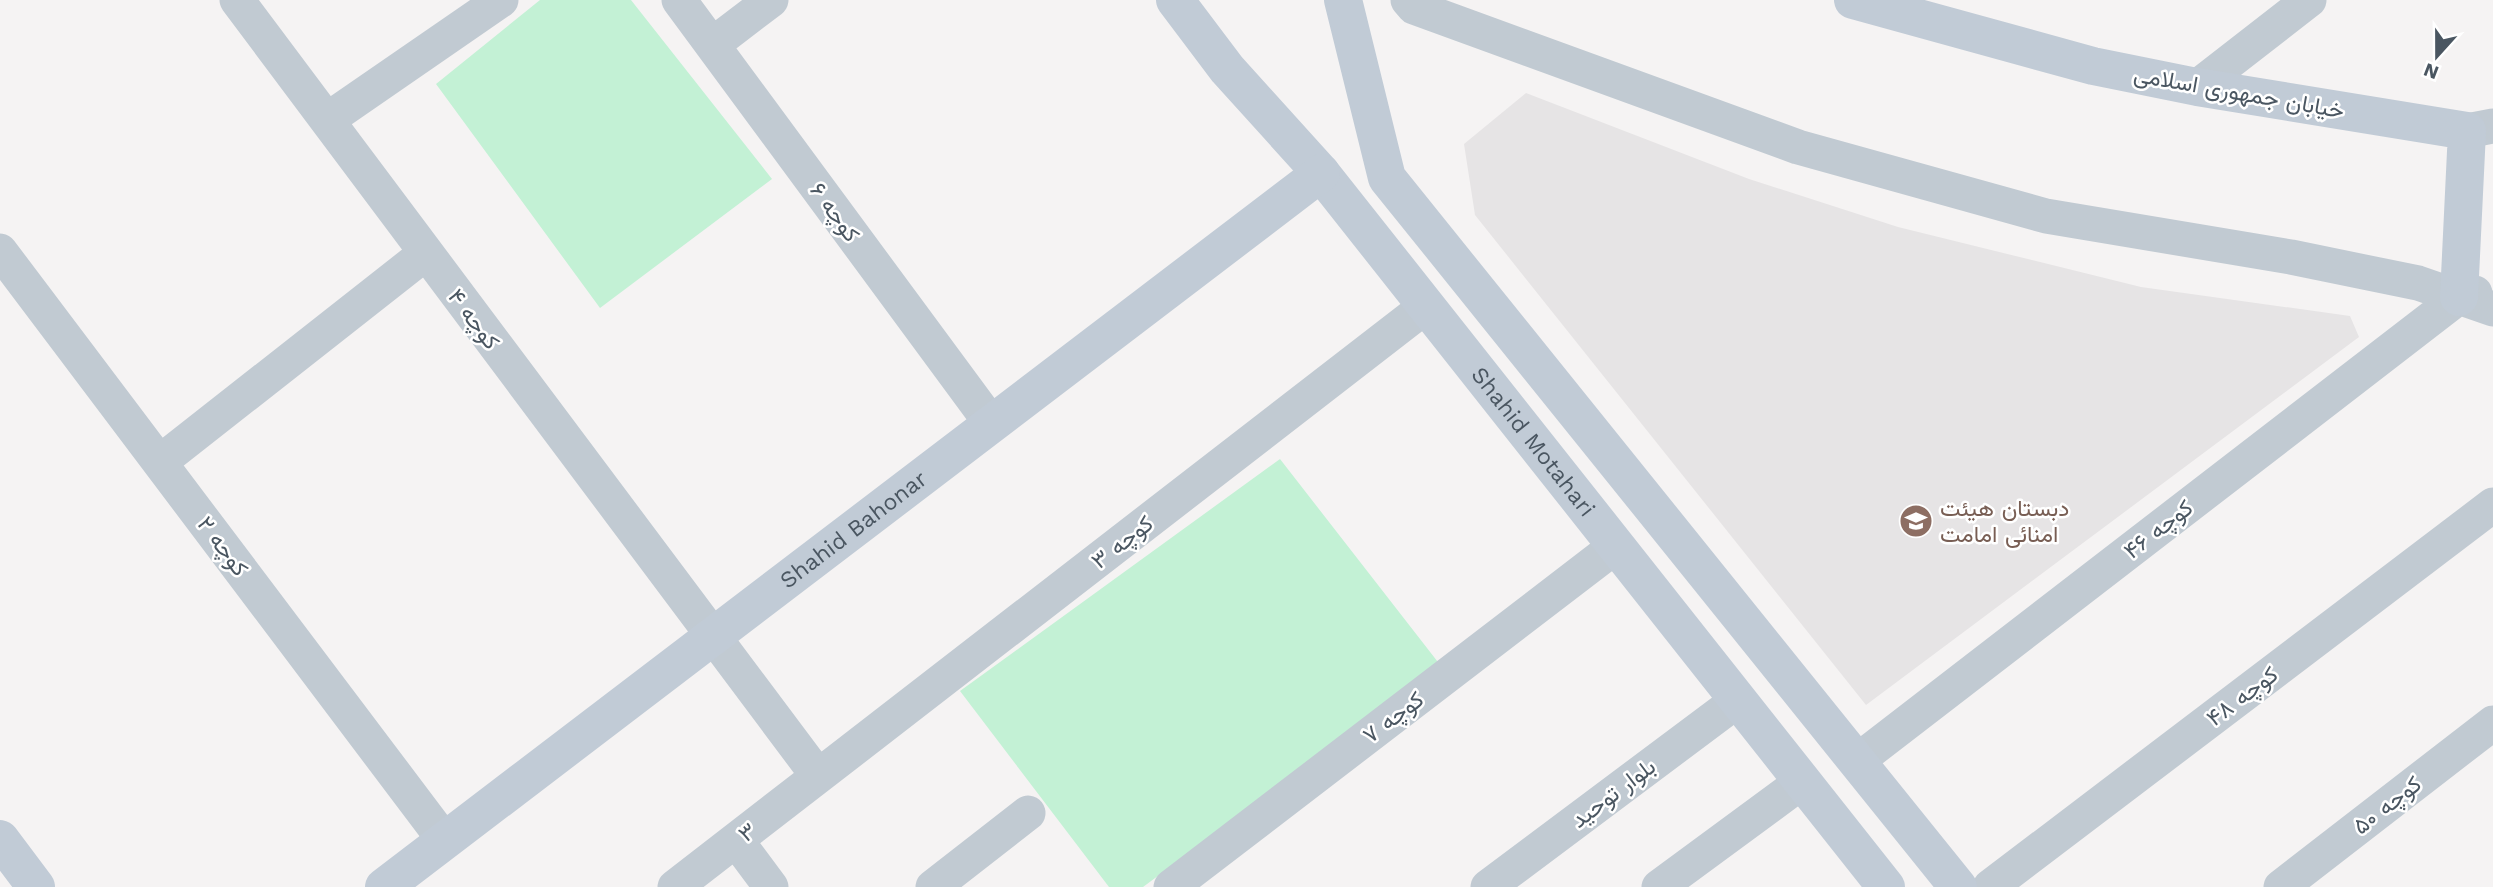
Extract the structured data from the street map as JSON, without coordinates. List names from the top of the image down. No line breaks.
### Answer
{"streets":{"street":["خیابان جمهوری اسلامی","کوچه ۶","کوچه ۴","Shahid Motahari","کوچه ۴۶","Shahid Bahonar","کوچه ۳","کوچه ۲","کوچه ۴۸","کوچه ۷","بلوار توحید","کوچه ۵۰","۳"]},"crossings":[["خیابان جمهوری اسلامی","کوچه ۴۶"],["کوچه ۶","Shahid Bahonar"],["کوچه ۴","Shahid Bahonar"],["کوچه ۴","کوچه ۳"],["کوچه ۴","۳"],["Shahid Motahari","Shahid Bahonar"],["Shahid Motahari","کوچه ۳"],["Shahid Motahari","کوچه ۷"],["Shahid Motahari","بلوار توحید"],["Shahid Bahonar","کوچه ۲"],["کوچه ۳","۳"]],"places":{"school or university":["دبستان هیئت امنائی امامت"]},"north":"bottom"}
